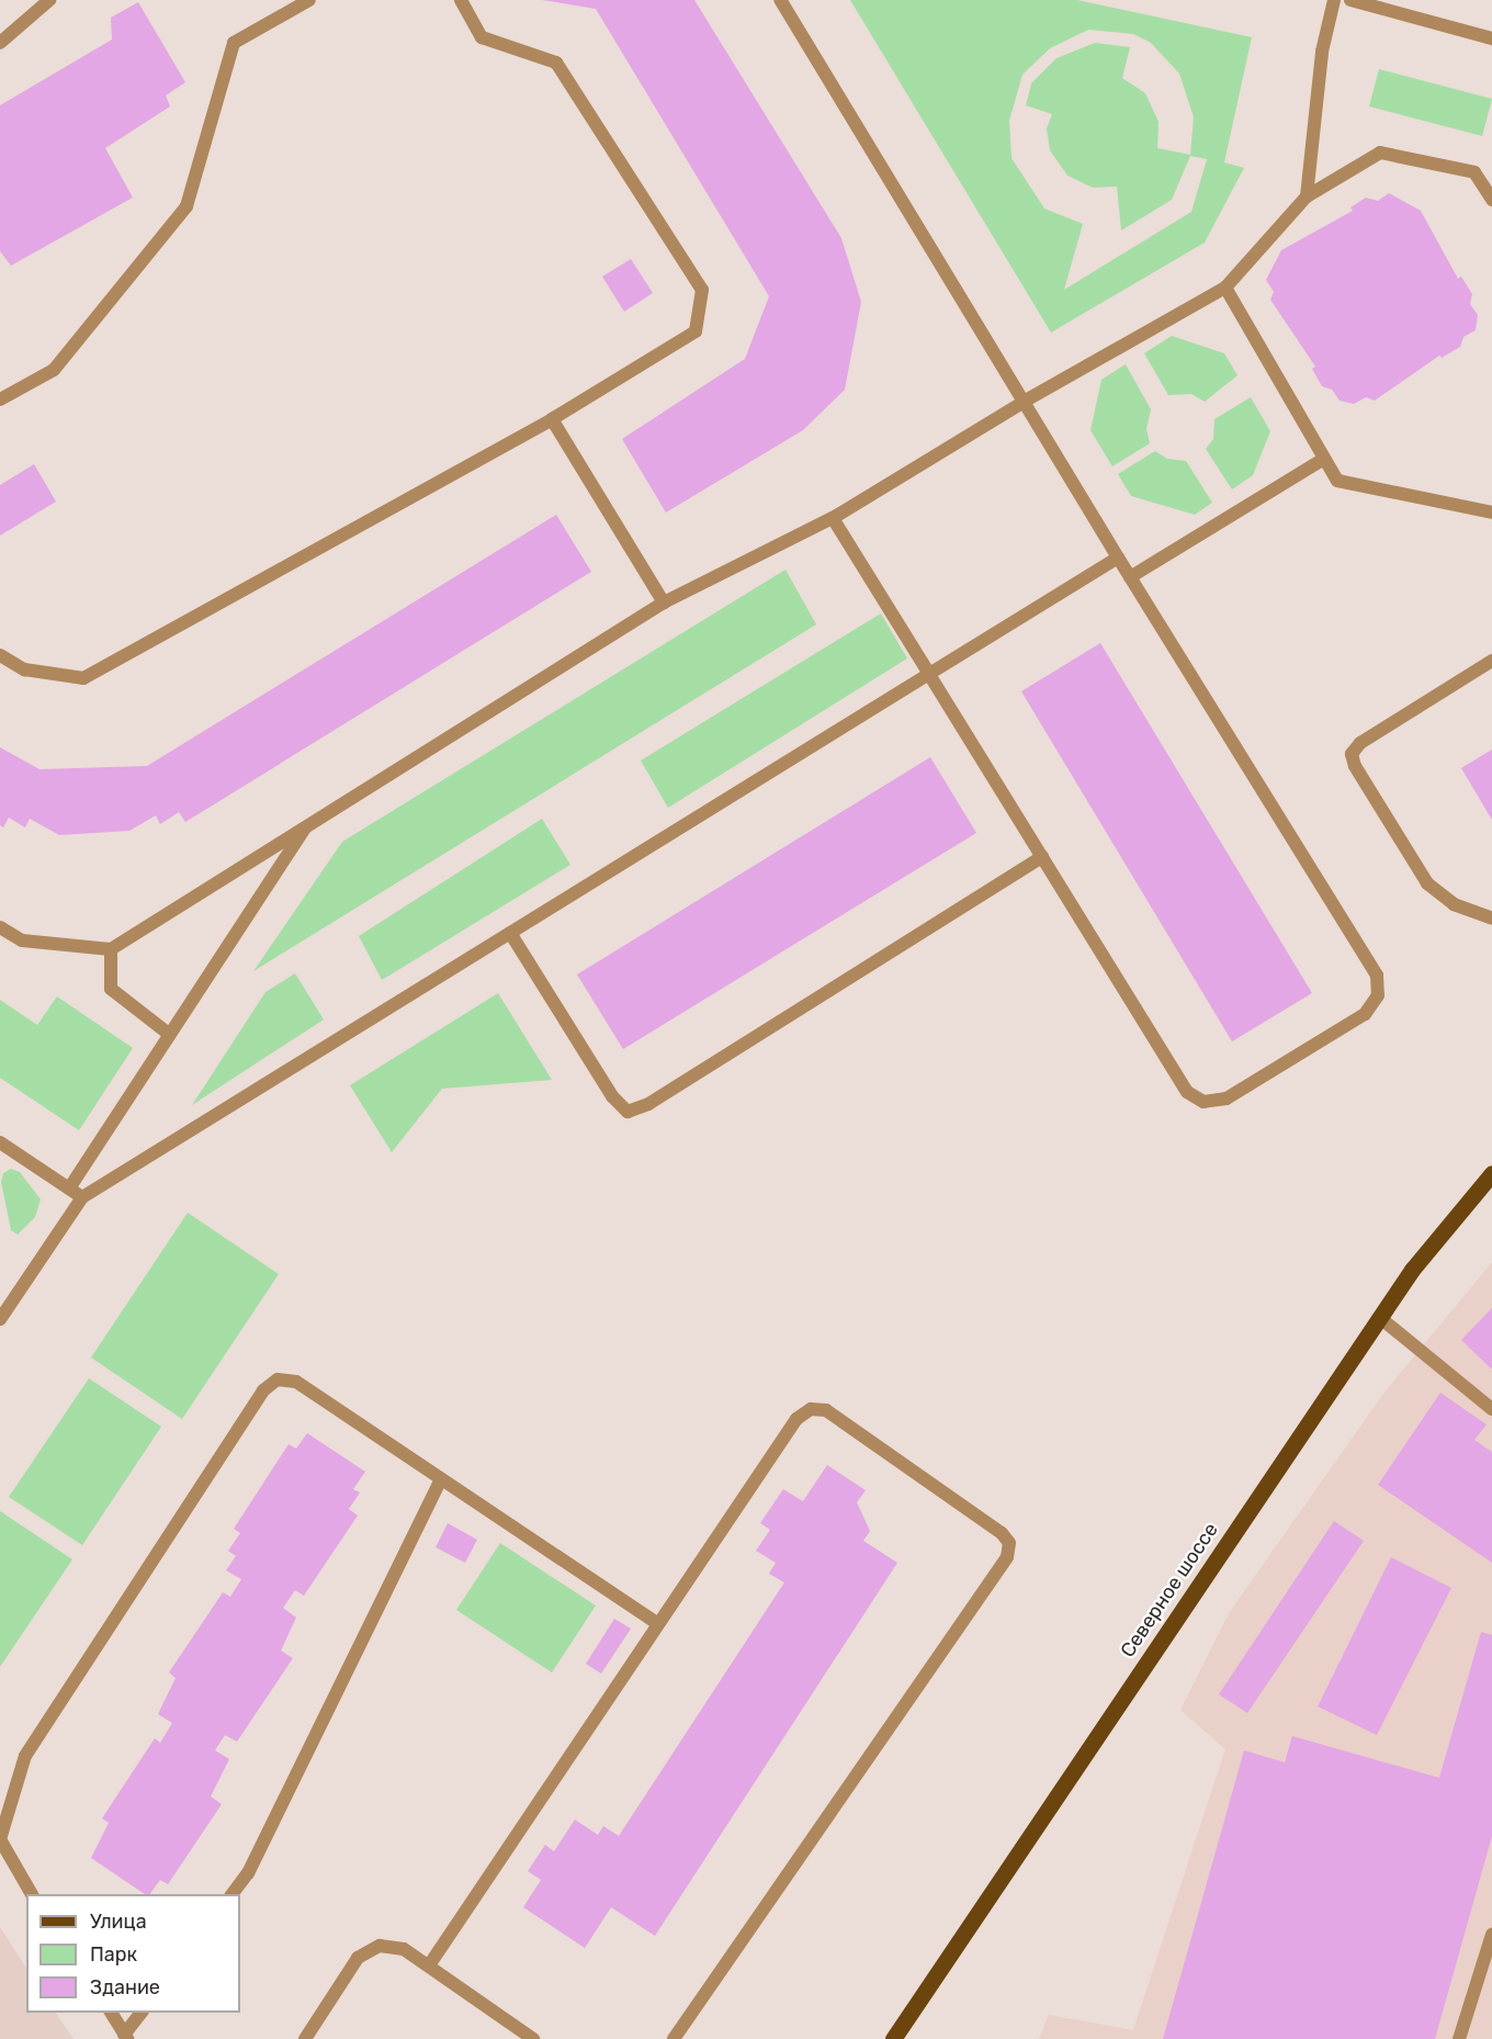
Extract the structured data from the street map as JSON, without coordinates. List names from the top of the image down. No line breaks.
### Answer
{"streets":{"main road":["Северное шоссе"]},"legend":["Улица","Парк","Здание"]}
